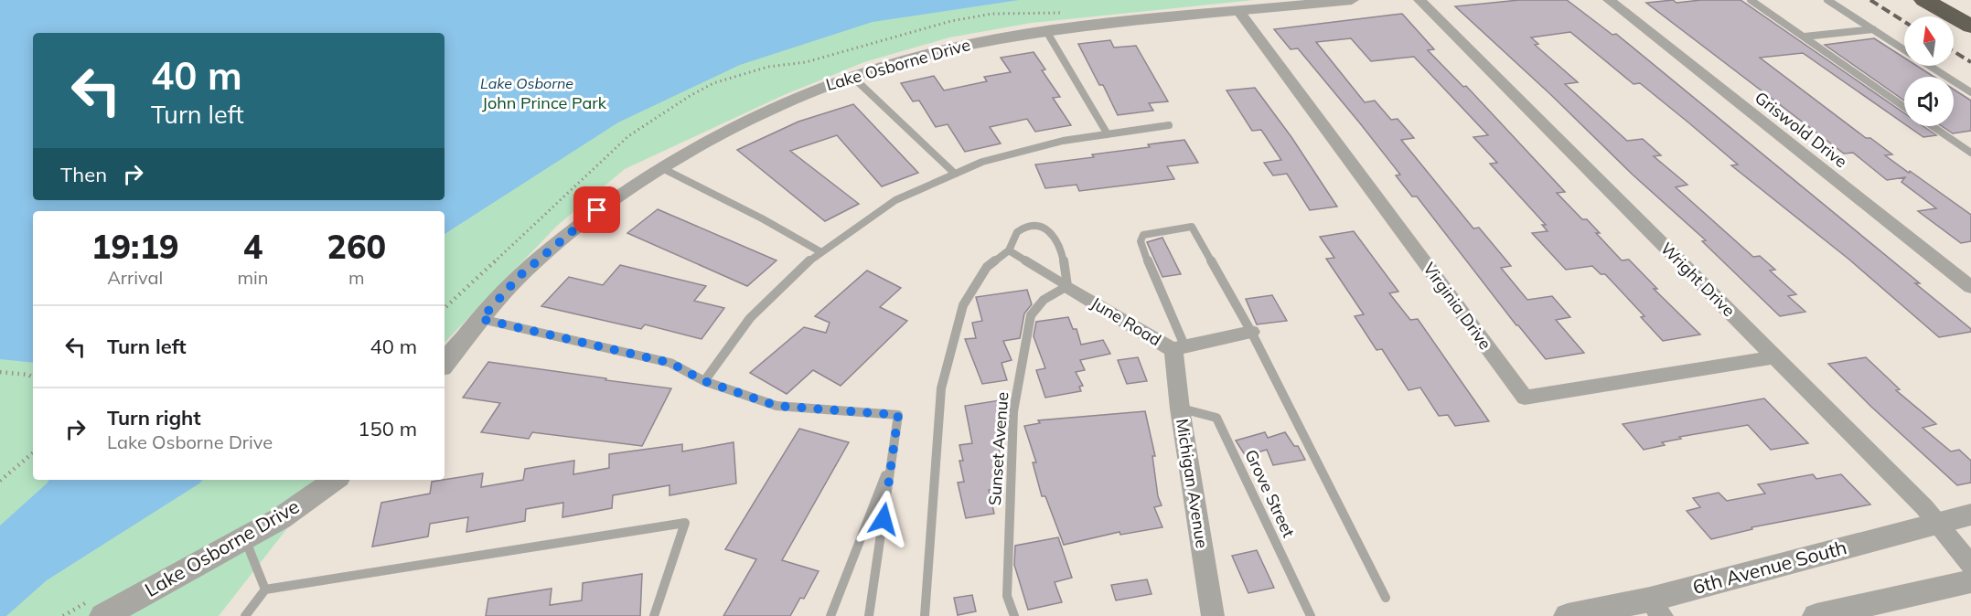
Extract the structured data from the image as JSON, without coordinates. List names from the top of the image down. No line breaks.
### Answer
{"streets":{"street":["Lake Osborne Drive","Griswold Drive","Wright Drive","Virginia Drive","June Road","Michigan Avenue","6th Avenue South"],"lane":["Sunset Avenue","Grove Street"]},"crossings":[["Lake Osborne Drive","Virginia Drive"],["Wright Drive","Virginia Drive"],["Wright Drive","6th Avenue South"],["June Road","Sunset Avenue"],["June Road","Michigan Avenue"],["Michigan Avenue","Grove Street"]],"water":["Lake Osborne"],"parks":["John Prince Park"],"north":"top","page":{"turn":["40 m","Turn left"],"then":"Then","eta":["19:19","Arrival","4","min","260","m"],"list":[{"name":"Turn left","value":"40 m"},{"name":"Turn right","note":"Lake Osborne Drive","value":"150 m"}]}}
